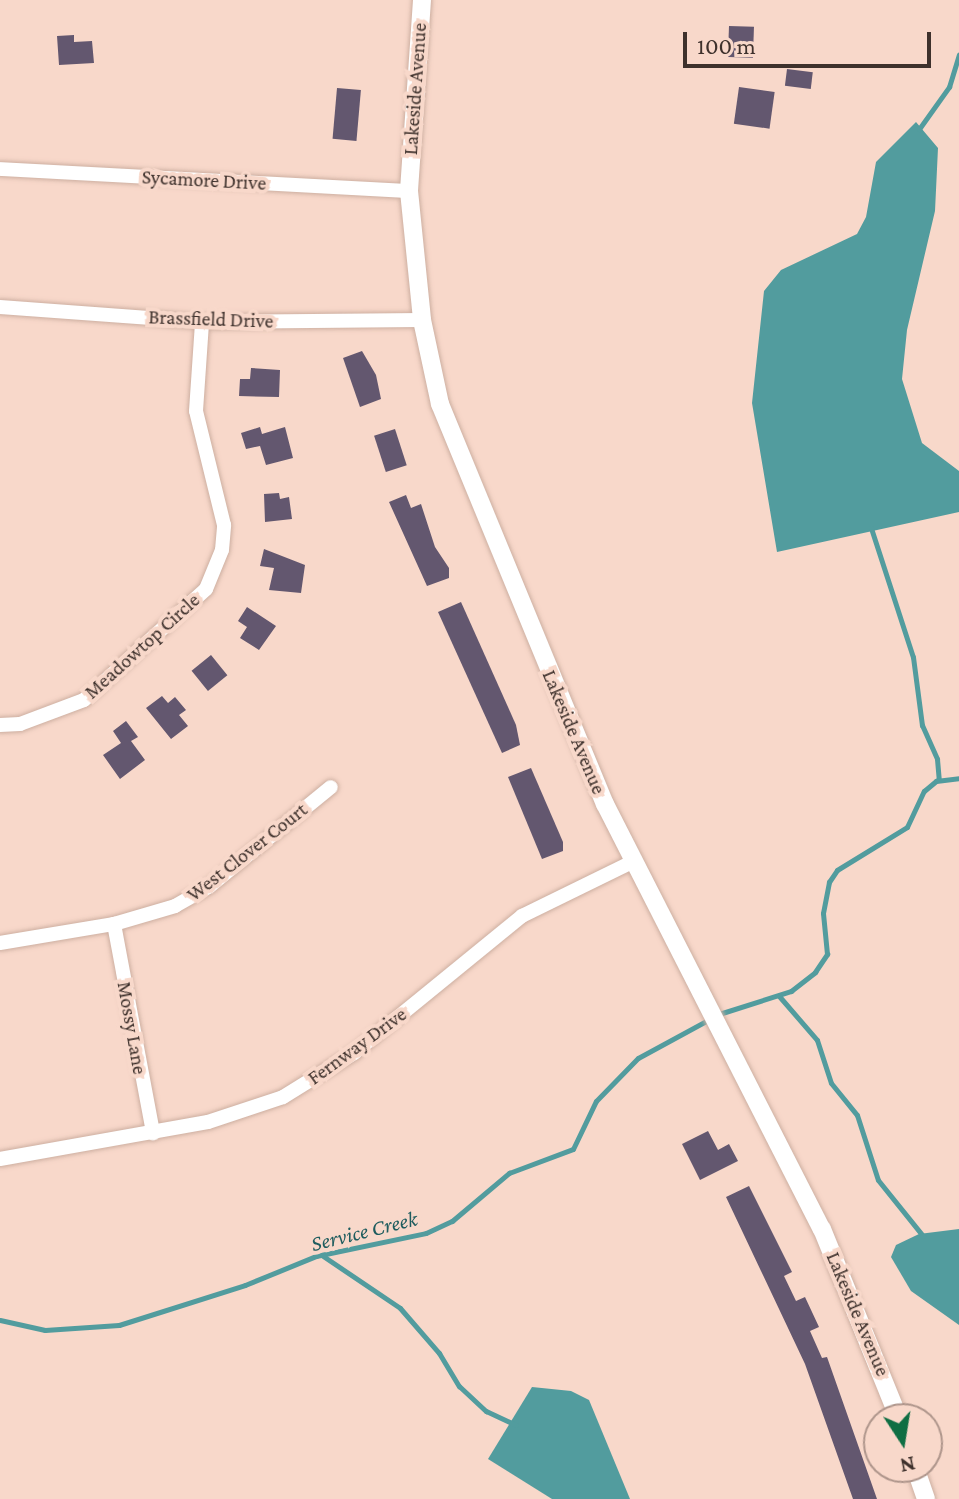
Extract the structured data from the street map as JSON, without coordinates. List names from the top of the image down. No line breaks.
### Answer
{"streets":{"street":["Lakeside Avenue","Sycamore Drive","Brassfield Drive","Meadowtop Circle","West Clover Court","Mossy Lane","Fernway Drive"]},"crossings":[["Lakeside Avenue","Sycamore Drive"],["Lakeside Avenue","Brassfield Drive"],["Lakeside Avenue","Fernway Drive"],["Brassfield Drive","Meadowtop Circle"],["West Clover Court","Mossy Lane"],["Mossy Lane","Fernway Drive"]],"water":["Service Creek"],"scale_bar":"100 m","north":"bottom"}
